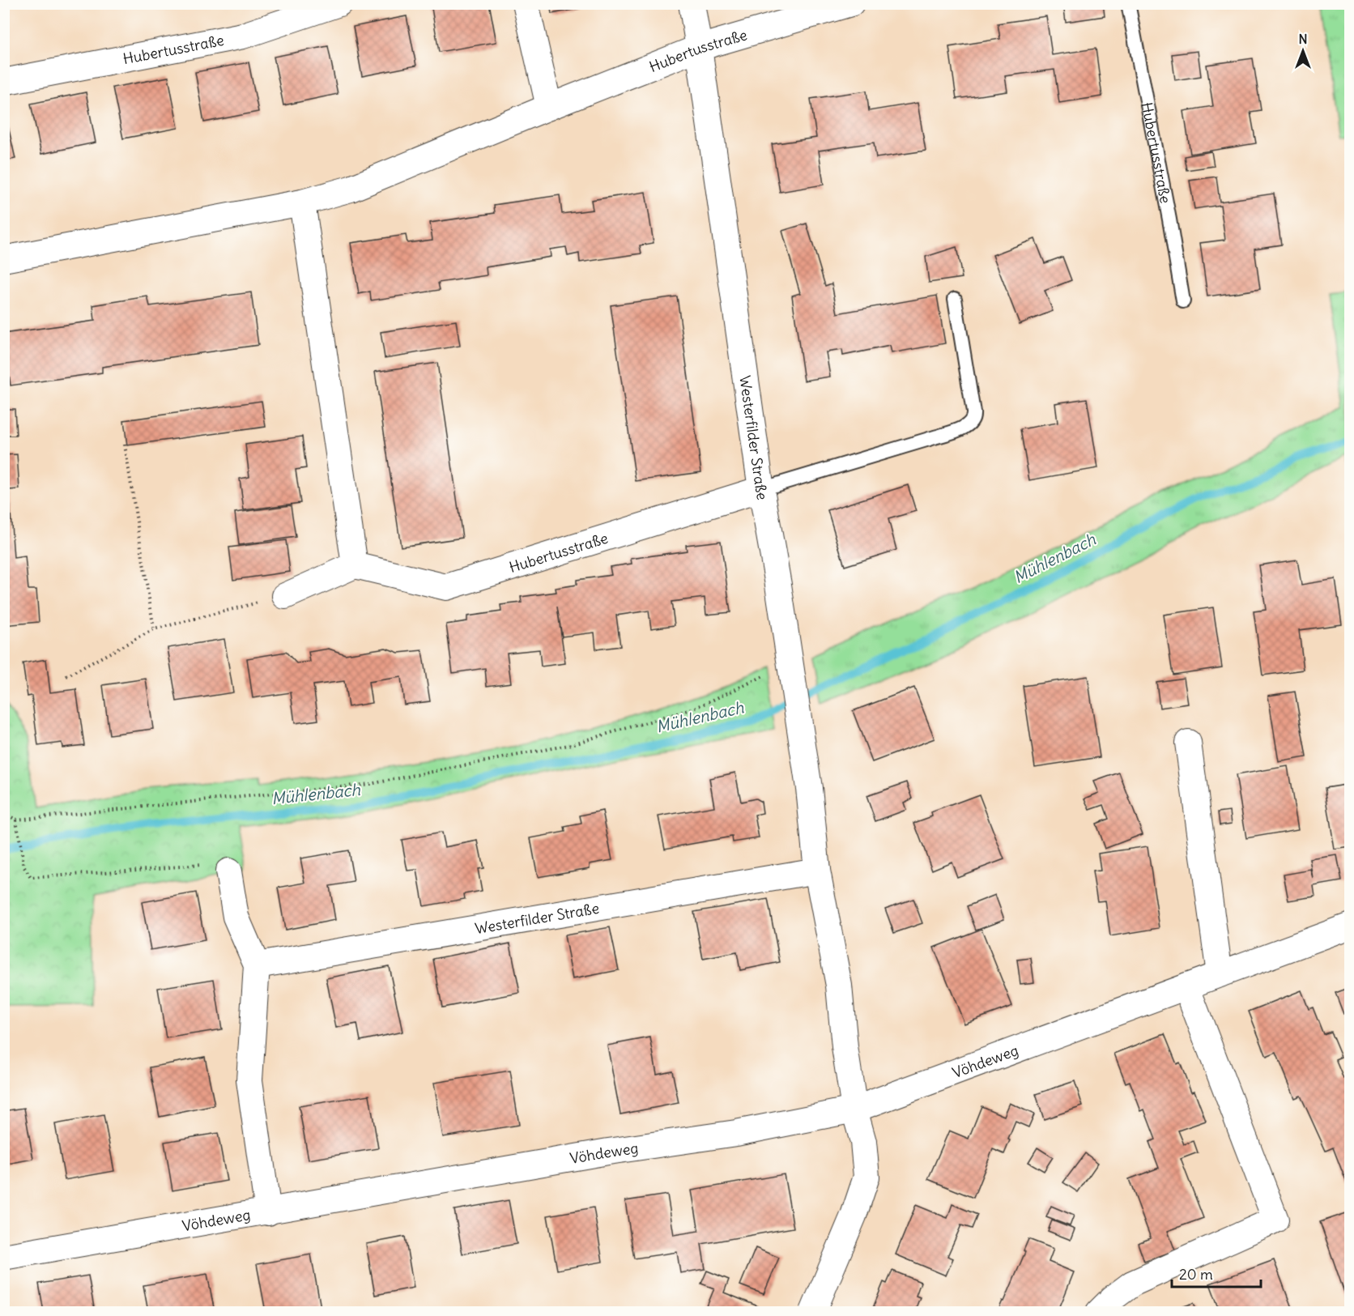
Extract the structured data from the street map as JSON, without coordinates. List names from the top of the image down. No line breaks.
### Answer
{"streets":{"street":["Hubertusstraße","Westerfilder Straße","Vöhdeweg"]},"crossings":[["Hubertusstraße","Westerfilder Straße"],["Westerfilder Straße","Vöhdeweg"]],"water":["Mühlenbach"],"scale_bar":"20 m","north":"top"}
